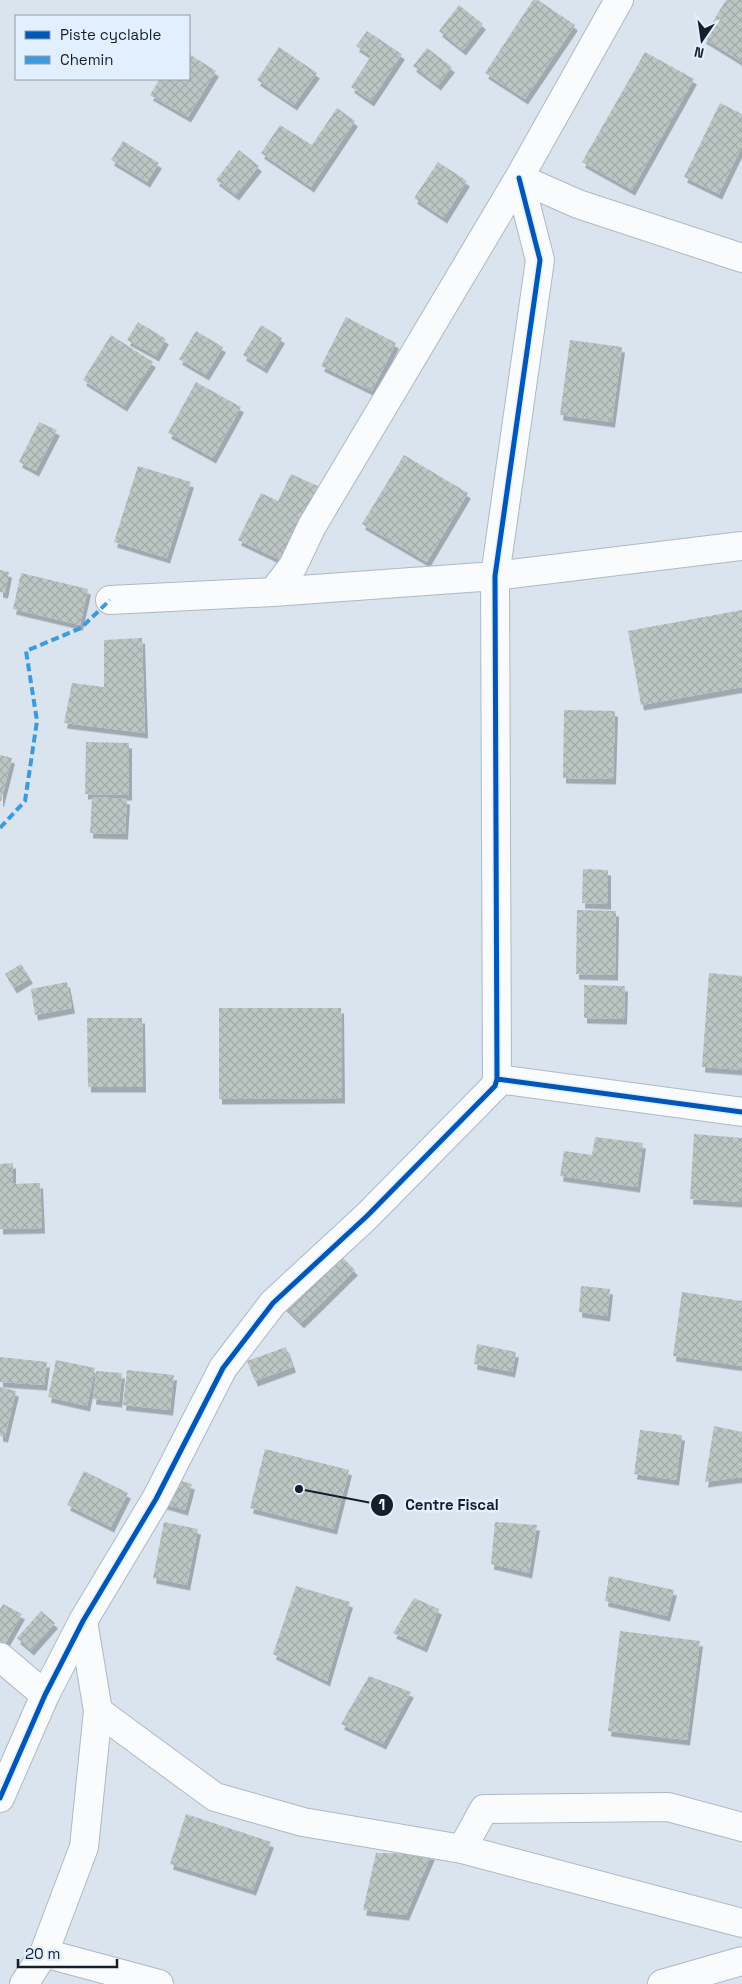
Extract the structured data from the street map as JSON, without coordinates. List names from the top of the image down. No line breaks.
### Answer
{"places":["Centre Fiscal"],"legend":["Piste cyclable","Chemin"],"scale_bar":"20 m","north":"bottom"}
